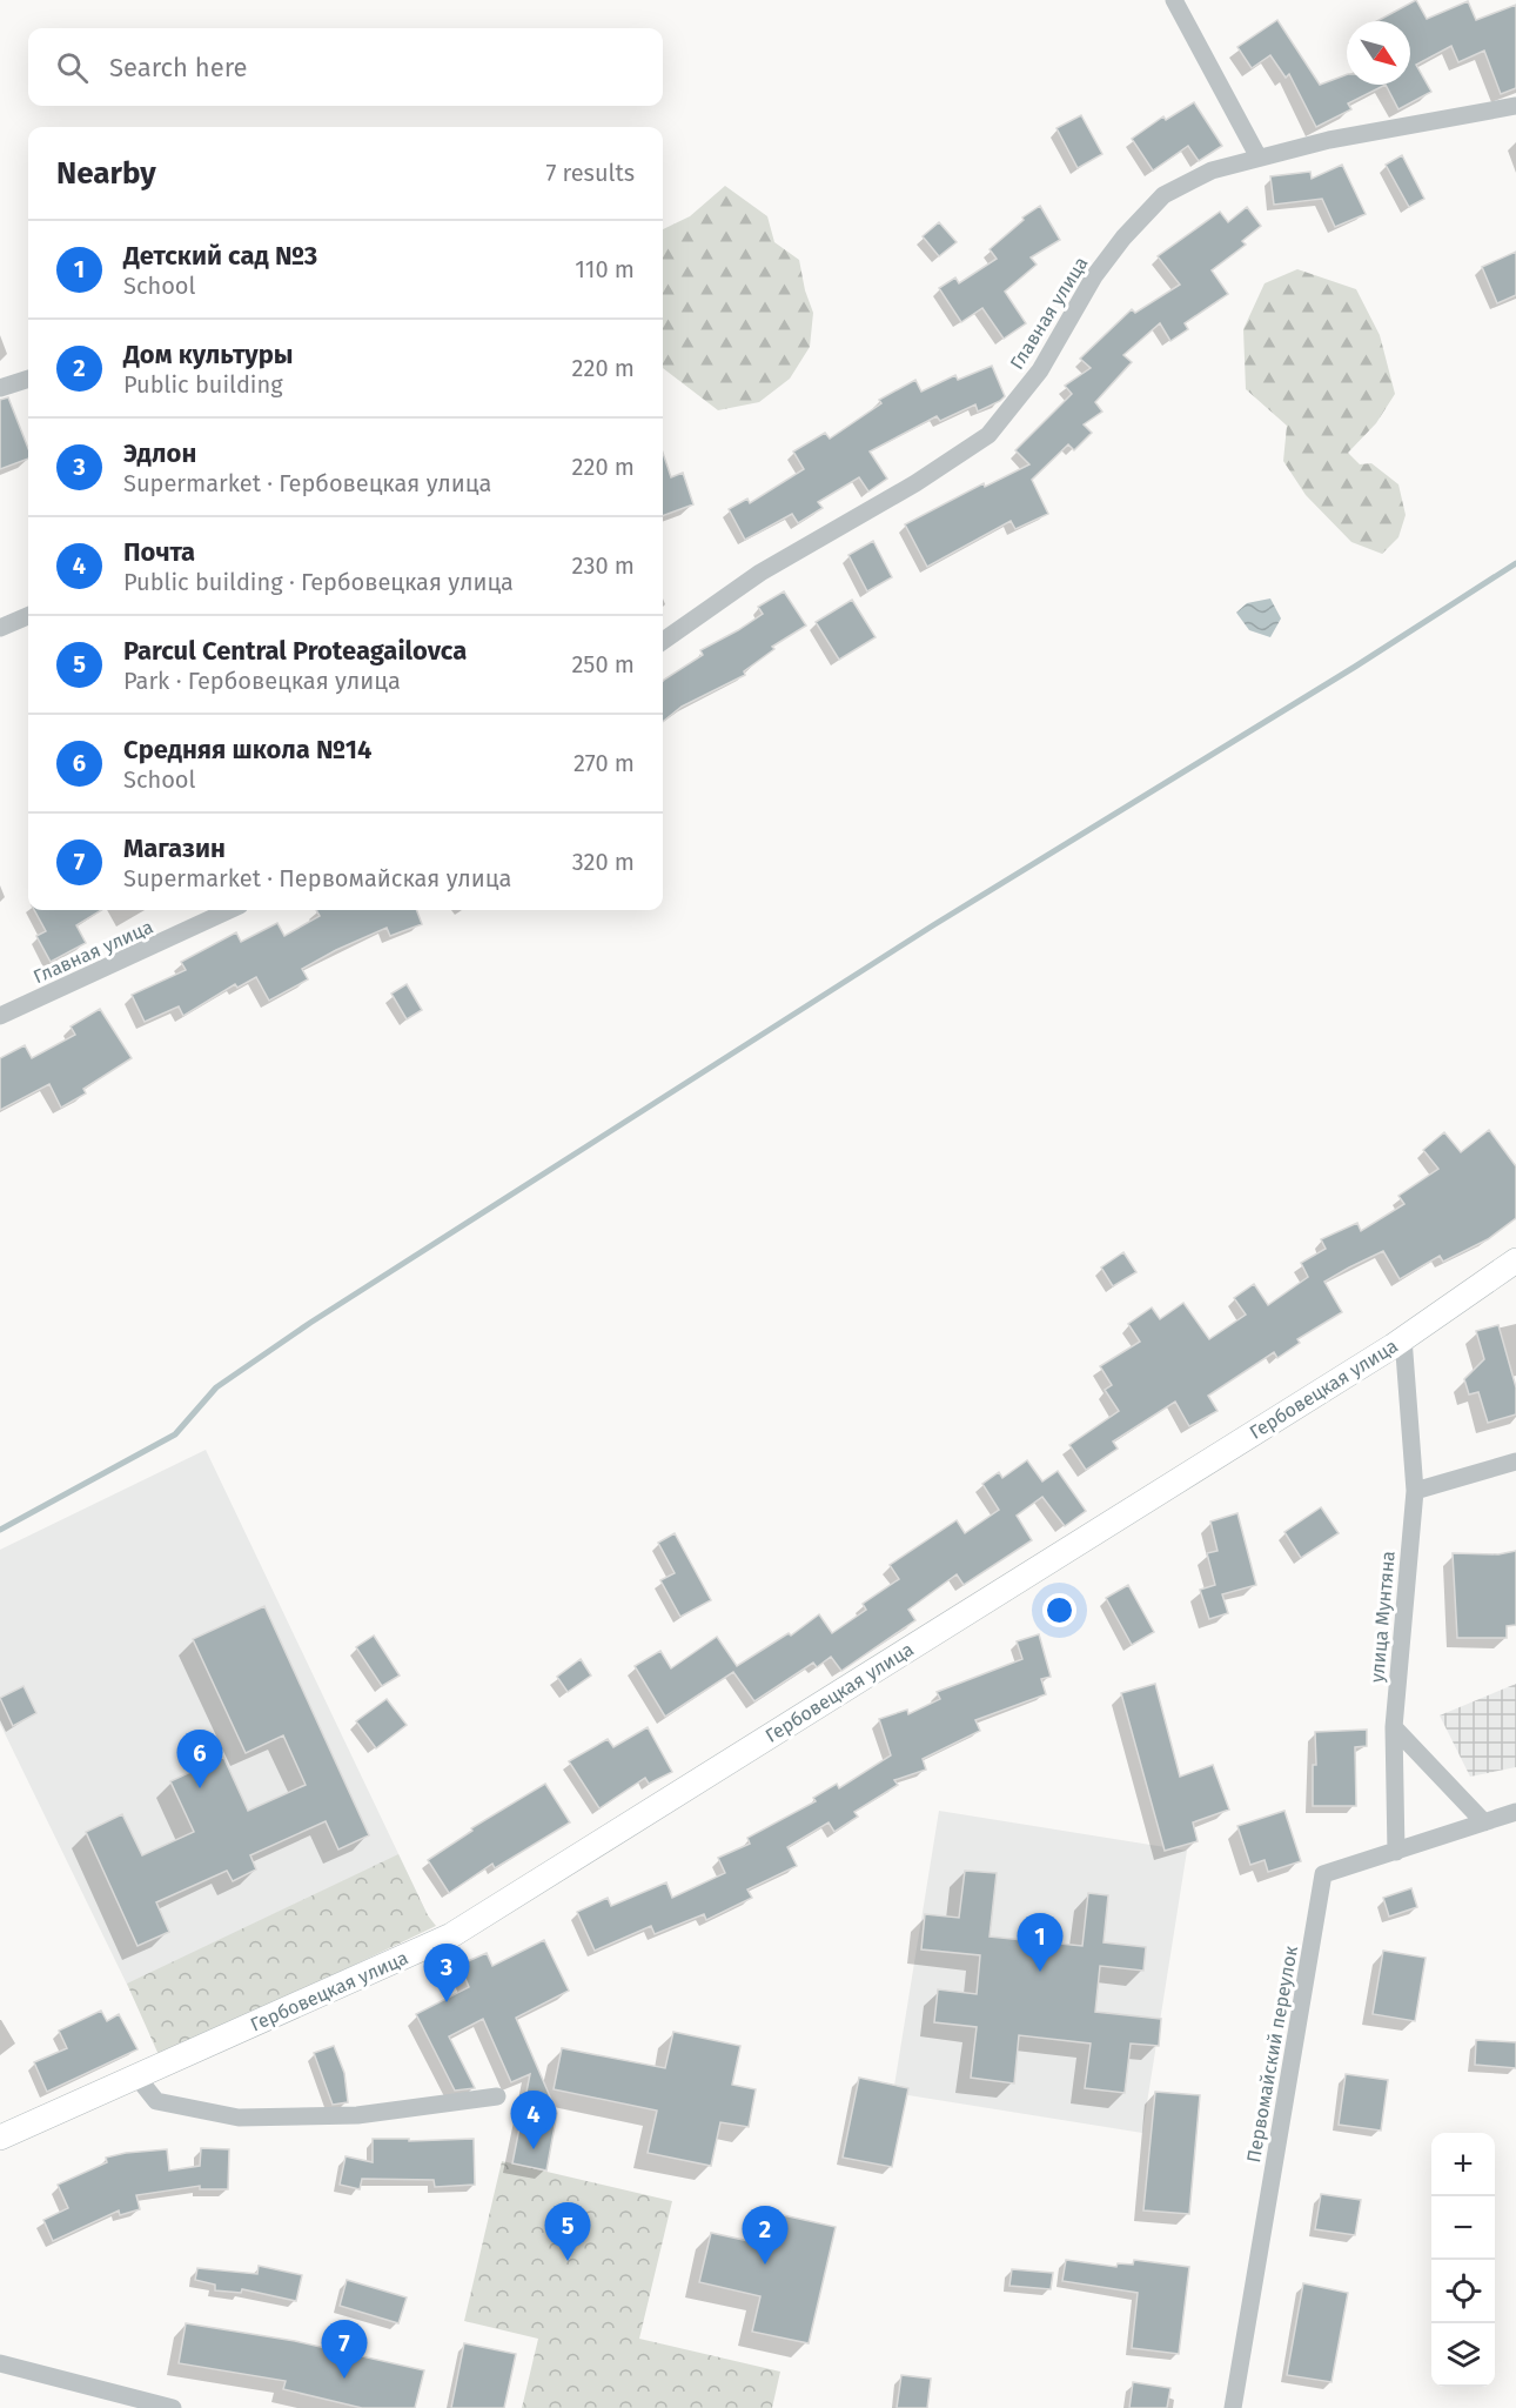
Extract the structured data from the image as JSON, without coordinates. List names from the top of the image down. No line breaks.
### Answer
{"streets":{"street":["Главная улица","Гербовецкая улица","улица Мунтяна","Первомайский переулок"]},"crossings":[["Гербовецкая улица","улица Мунтяна"],["улица Мунтяна","Первомайский переулок"]],"north":"bottom right","page":{"search":"Search here","heading":["Nearby","7 results"],"list":[{"mark":"1","name":"Детский сад №3","note":"School","value":"110 m"},{"mark":"2","name":"Дом культуры","note":"Public building","value":"220 m"},{"mark":"3","name":"Эдлон","note":"Supermarket · Гербовецкая улица","value":"220 m"},{"mark":"4","name":"Почта","note":"Public building · Гербовецкая улица","value":"230 m"},{"mark":"5","name":"Parcul Central Proteagailovca","note":"Park · Гербовецкая улица","value":"250 m"},{"mark":"6","name":"Средняя школа №14","note":"School","value":"270 m"},{"mark":"7","name":"Магазин","note":"Supermarket · Первомайская улица","value":"320 m"}],"pins":["6","1","3","4","5","2","7"],"map_buttons":["+","−"]}}
